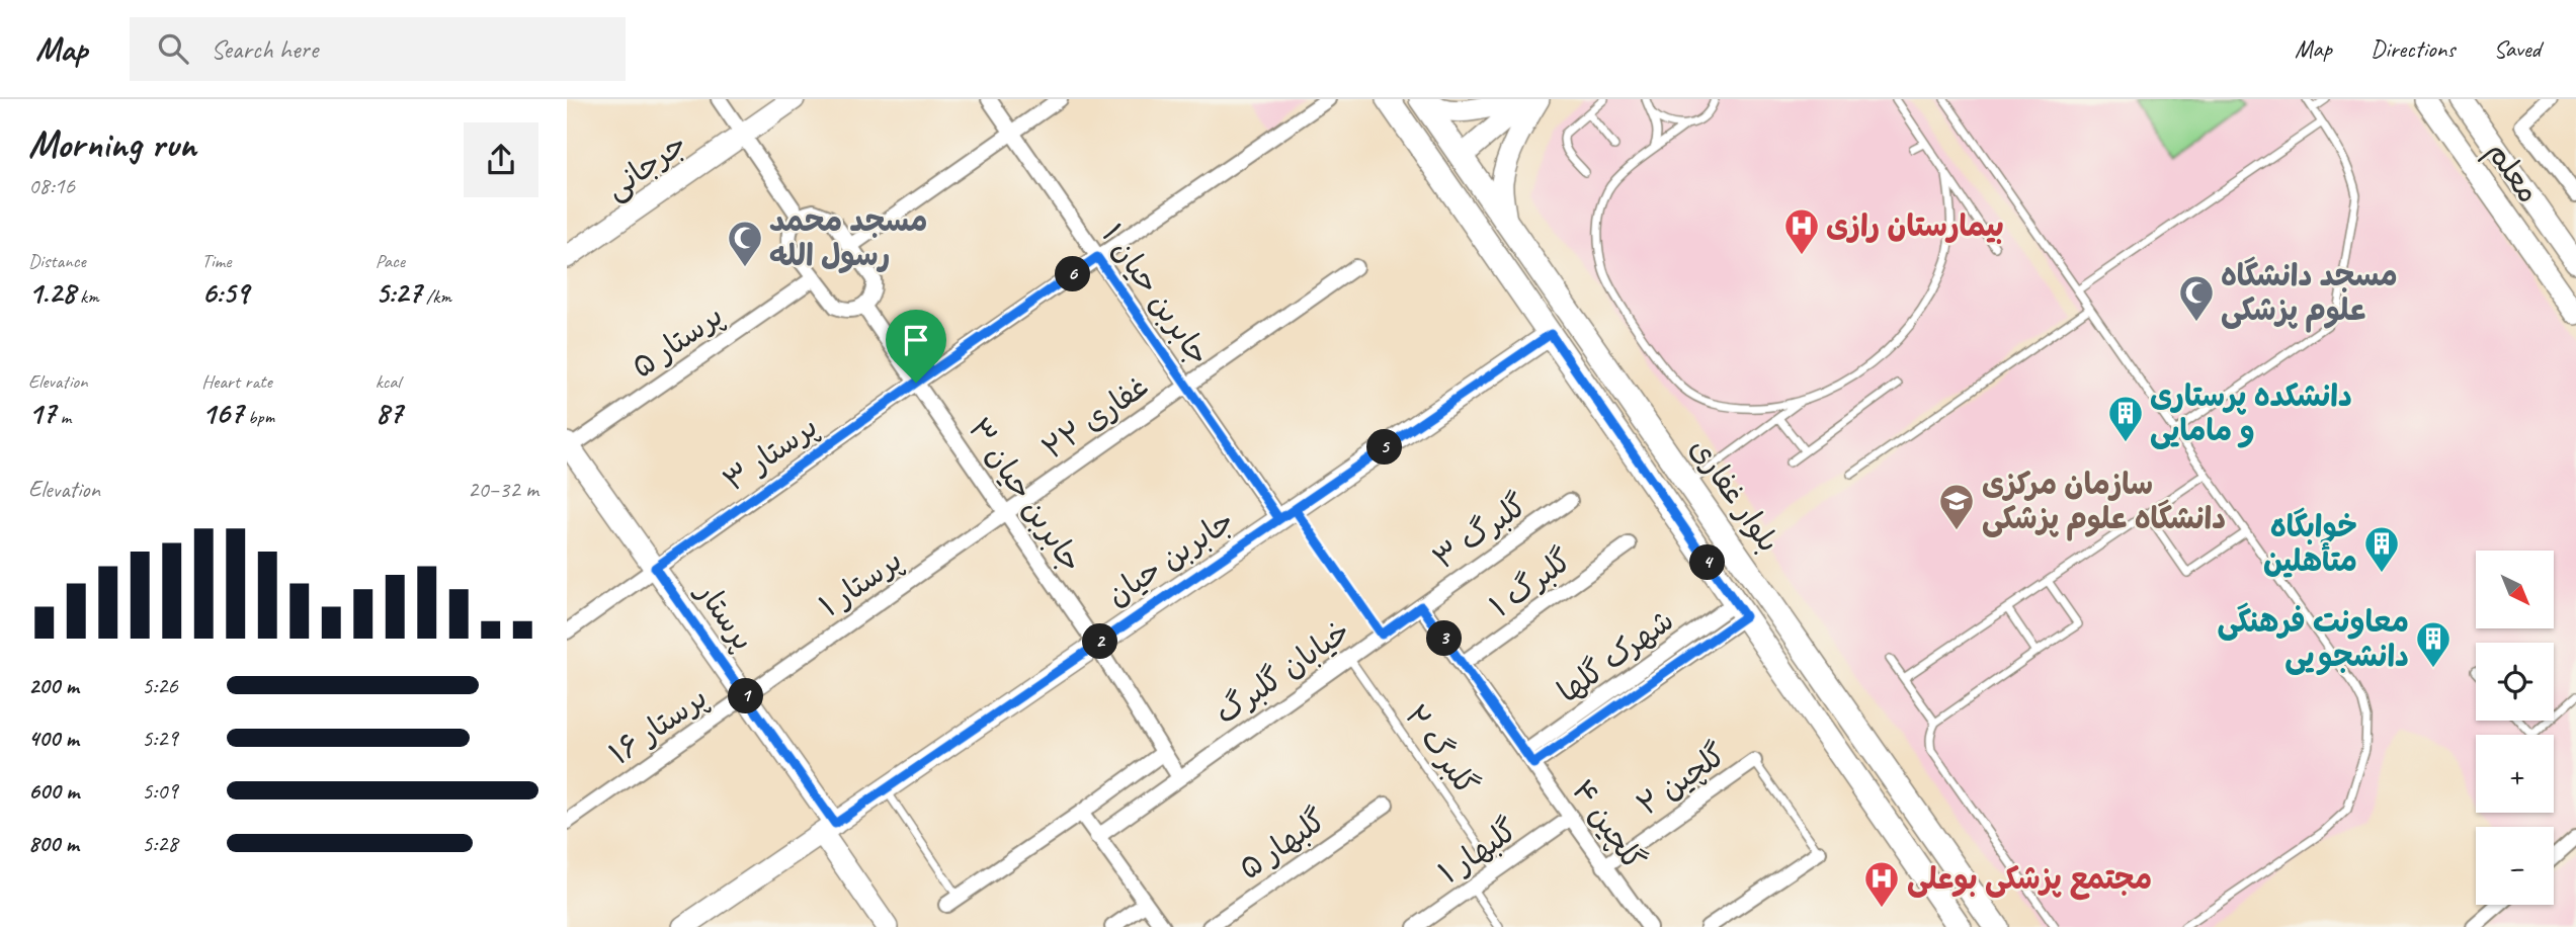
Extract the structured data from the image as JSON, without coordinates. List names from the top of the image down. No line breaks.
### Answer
{"streets":{"main road":["بلوار غفاری"],"street":["جرجانی","معلم","جابربن حیان ۱","پرستار ۵","غفاری ۲۲","پرستار ۳","جابربن حیان ۳","گلبرگ ۳","جابربن حیان","پرستار ۱","گلبرگ ۱","پرستار","شهرک گلها","خیابان گلبرگ","پرستار ۱۶","گلچین ۲","گلچین ۴","گلبهار ۵","گلبهار ۱"],"lane":["گلبرگ ۲"]},"crossings":[["جابربن حیان ۱","غفاری ۲۲"],["جابربن حیان ۱","پرستار ۳"],["جابربن حیان ۱","جابربن حیان"],["پرستار ۵","پرستار"],["غفاری ۲۲","جابربن حیان ۳"],["غفاری ۲۲","پرستار ۱"],["پرستار ۳","جابربن حیان ۳"],["پرستار ۳","پرستار"],["جابربن حیان ۳","جابربن حیان"],["جابربن حیان ۳","پرستار ۱"],["جابربن حیان ۳","خیابان گلبرگ"],["بلوار غفاری","جابربن حیان"],["بلوار غفاری","شهرک گلها"],["گلبرگ ۳","خیابان گلبرگ"],["جابربن حیان","پرستار"],["پرستار ۱","پرستار"],["پرستار ۱","پرستار ۱۶"],["پرستار","پرستار ۱۶"],["شهرک گلها","گلچین ۴"],["خیابان گلبرگ","گلبرگ ۲"],["گلبرگ ۲","گلبهار ۱"],["گلچین ۲","گلچین ۴"],["گلچین ۴","گلبهار ۱"]],"places":{"hospital":["بیمارستان رازی","مجتمع پزشکی بوعلی"],"mosque":["مسجد محمد رسول الله","مسجد دانشگاه علوم پزشکی"],"building":["دانشکده پرستاری و مامایی","خوابگاه متأهلین","معاونت فرهنگی دانشجویی"],"school or university":["سازمان مرکزی دانشگاه علوم پزشکی"]},"north":"bottom right","page":{"header":"Map","search":"Search here","nav":["Map","Directions","Saved"],"heading":["Morning run","08:16"],"stats":[["Distance","1.28 km"],["Time","6:59"],["Pace","5:27 /km"],["Elevation","17 m"],["Heart rate","167 bpm"],["kcal","87"]],"pins":["6","5","4","3","2","1"],"chart":["Elevation","20–32 m"],"map_buttons":["+","−"],"list":[{"name":"200 m","note":"5:26"},{"name":"400 m","note":"5:29"},{"name":"600 m","note":"5:09"},{"name":"800 m","note":"5:28"}]}}
